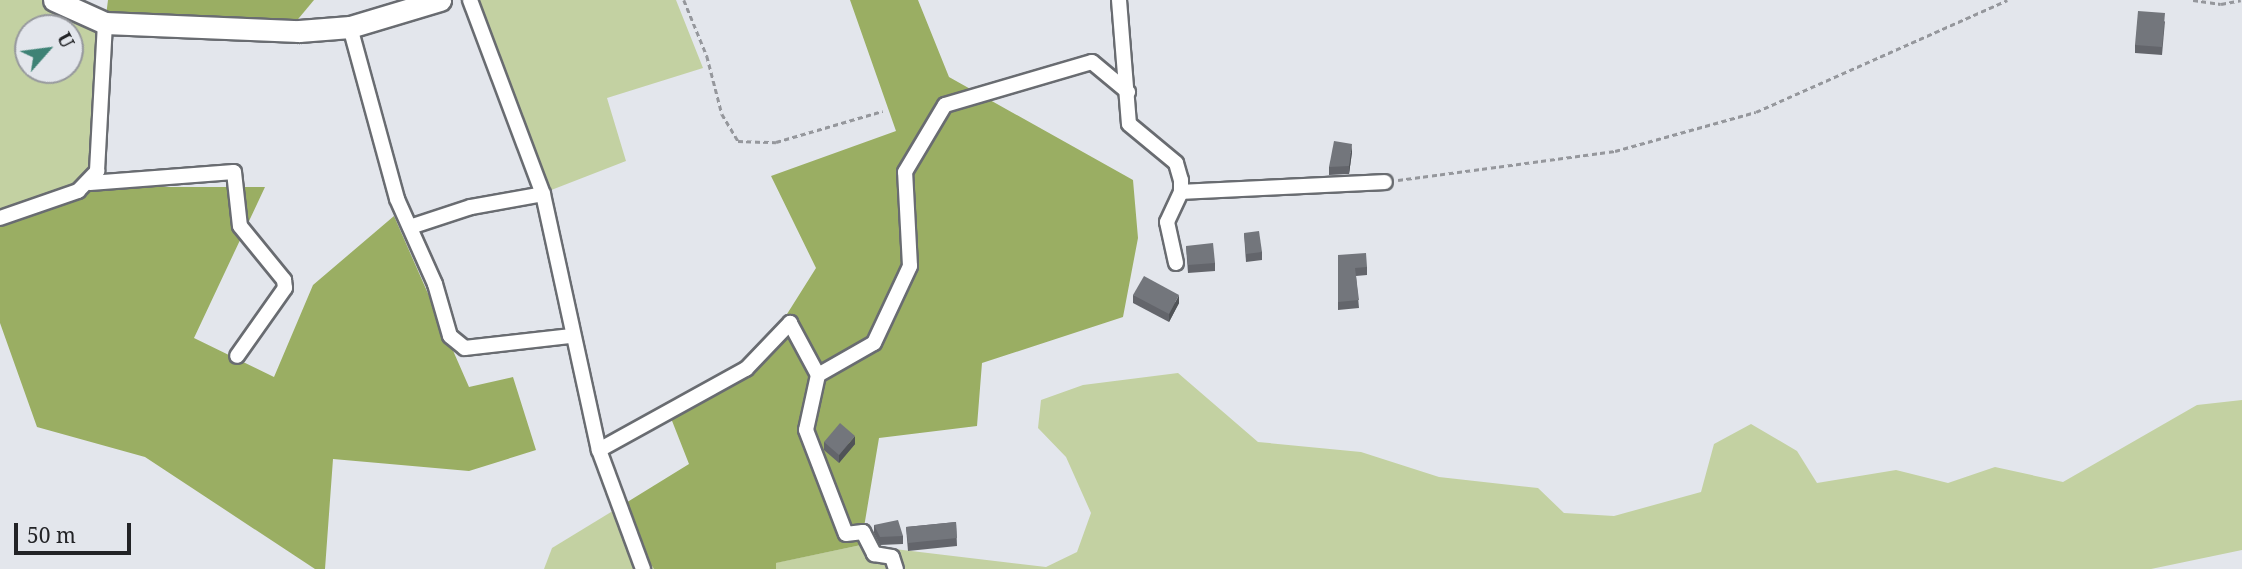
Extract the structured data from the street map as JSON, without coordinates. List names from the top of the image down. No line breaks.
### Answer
{"scale_bar":"50 m","north":"top right"}
